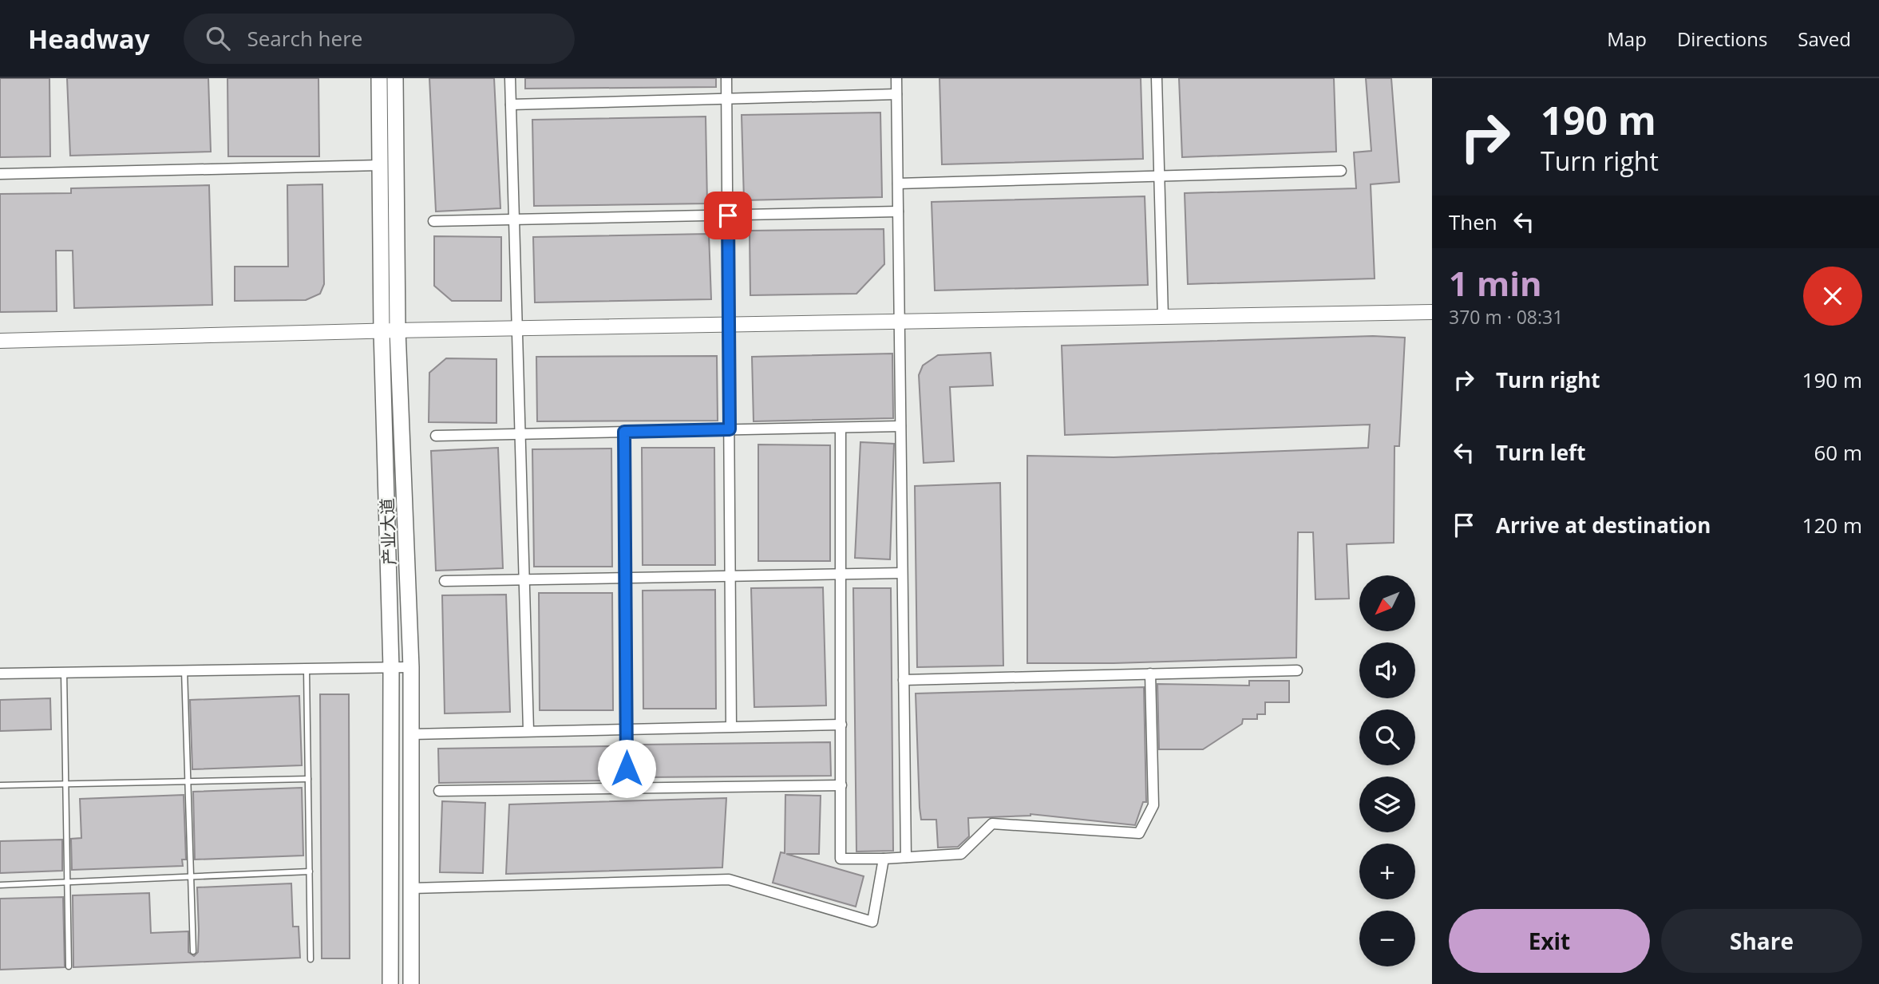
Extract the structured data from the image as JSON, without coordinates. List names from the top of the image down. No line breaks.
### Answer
{"streets":{"main road":["产业大道"]},"north":"bottom left","page":{"header":"Headway","search":"Search here","nav":["Map","Directions","Saved"],"turn":["190 m","Turn right"],"then":"Then","heading":["1 min","370 m · 08:31"],"list":[{"name":"Turn right","value":"190 m"},{"name":"Turn left","value":"60 m"},{"name":"Arrive at destination","value":"120 m"}],"map_buttons":["+","−"],"buttons":["Exit","Share"]}}
